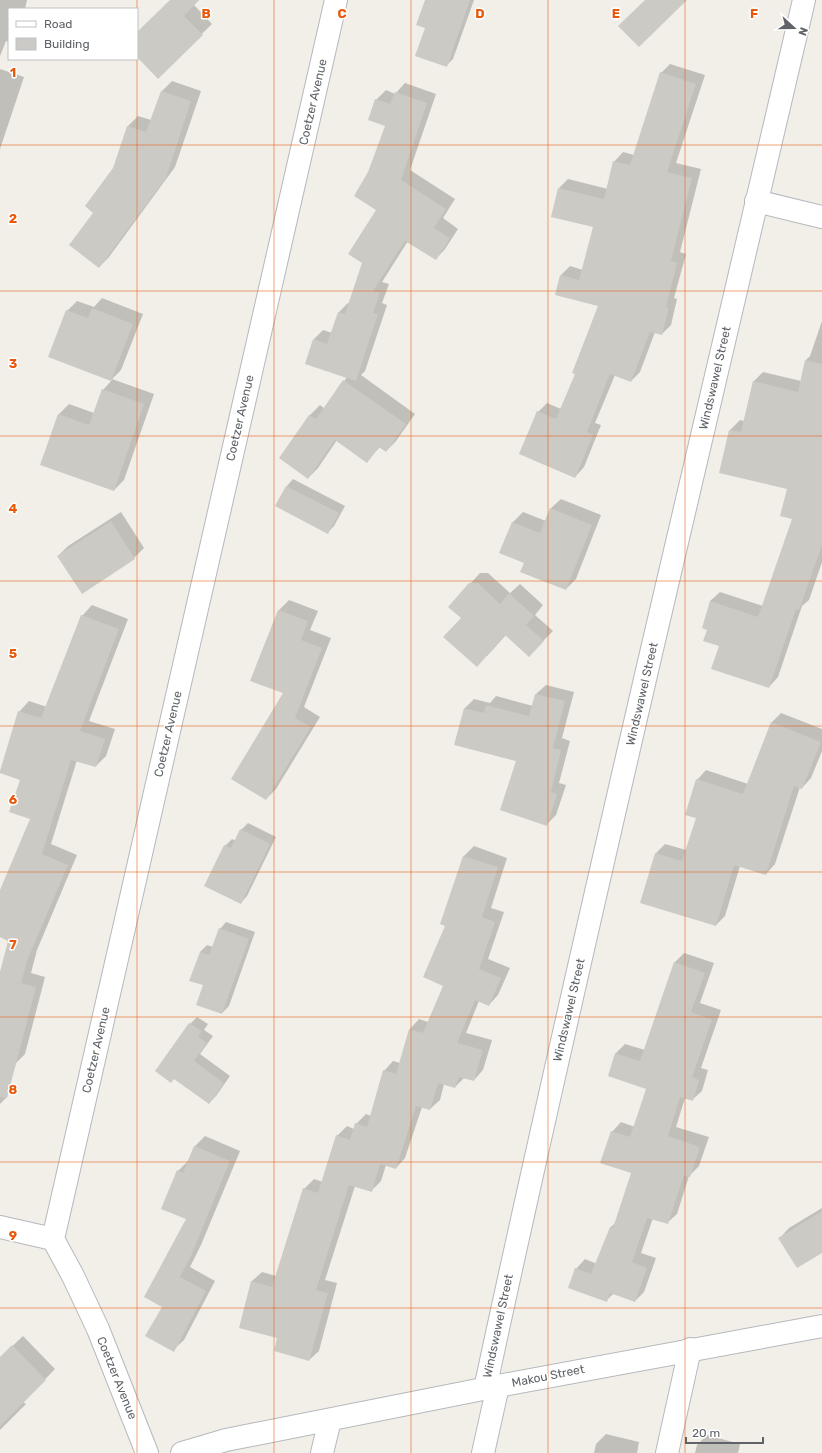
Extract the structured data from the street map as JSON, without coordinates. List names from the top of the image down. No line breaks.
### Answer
{"streets":{"street":["Coetzer Avenue","Windswawel Street","Makou Street"]},"crossings":[["Windswawel Street","Makou Street"]],"legend":["Road","Building"],"scale_bar":"20 m","north":"right","grid":{"columns":["B","C","D","E","F"],"rows":["1","2","3","4","5","6","7","8","9"]}}
